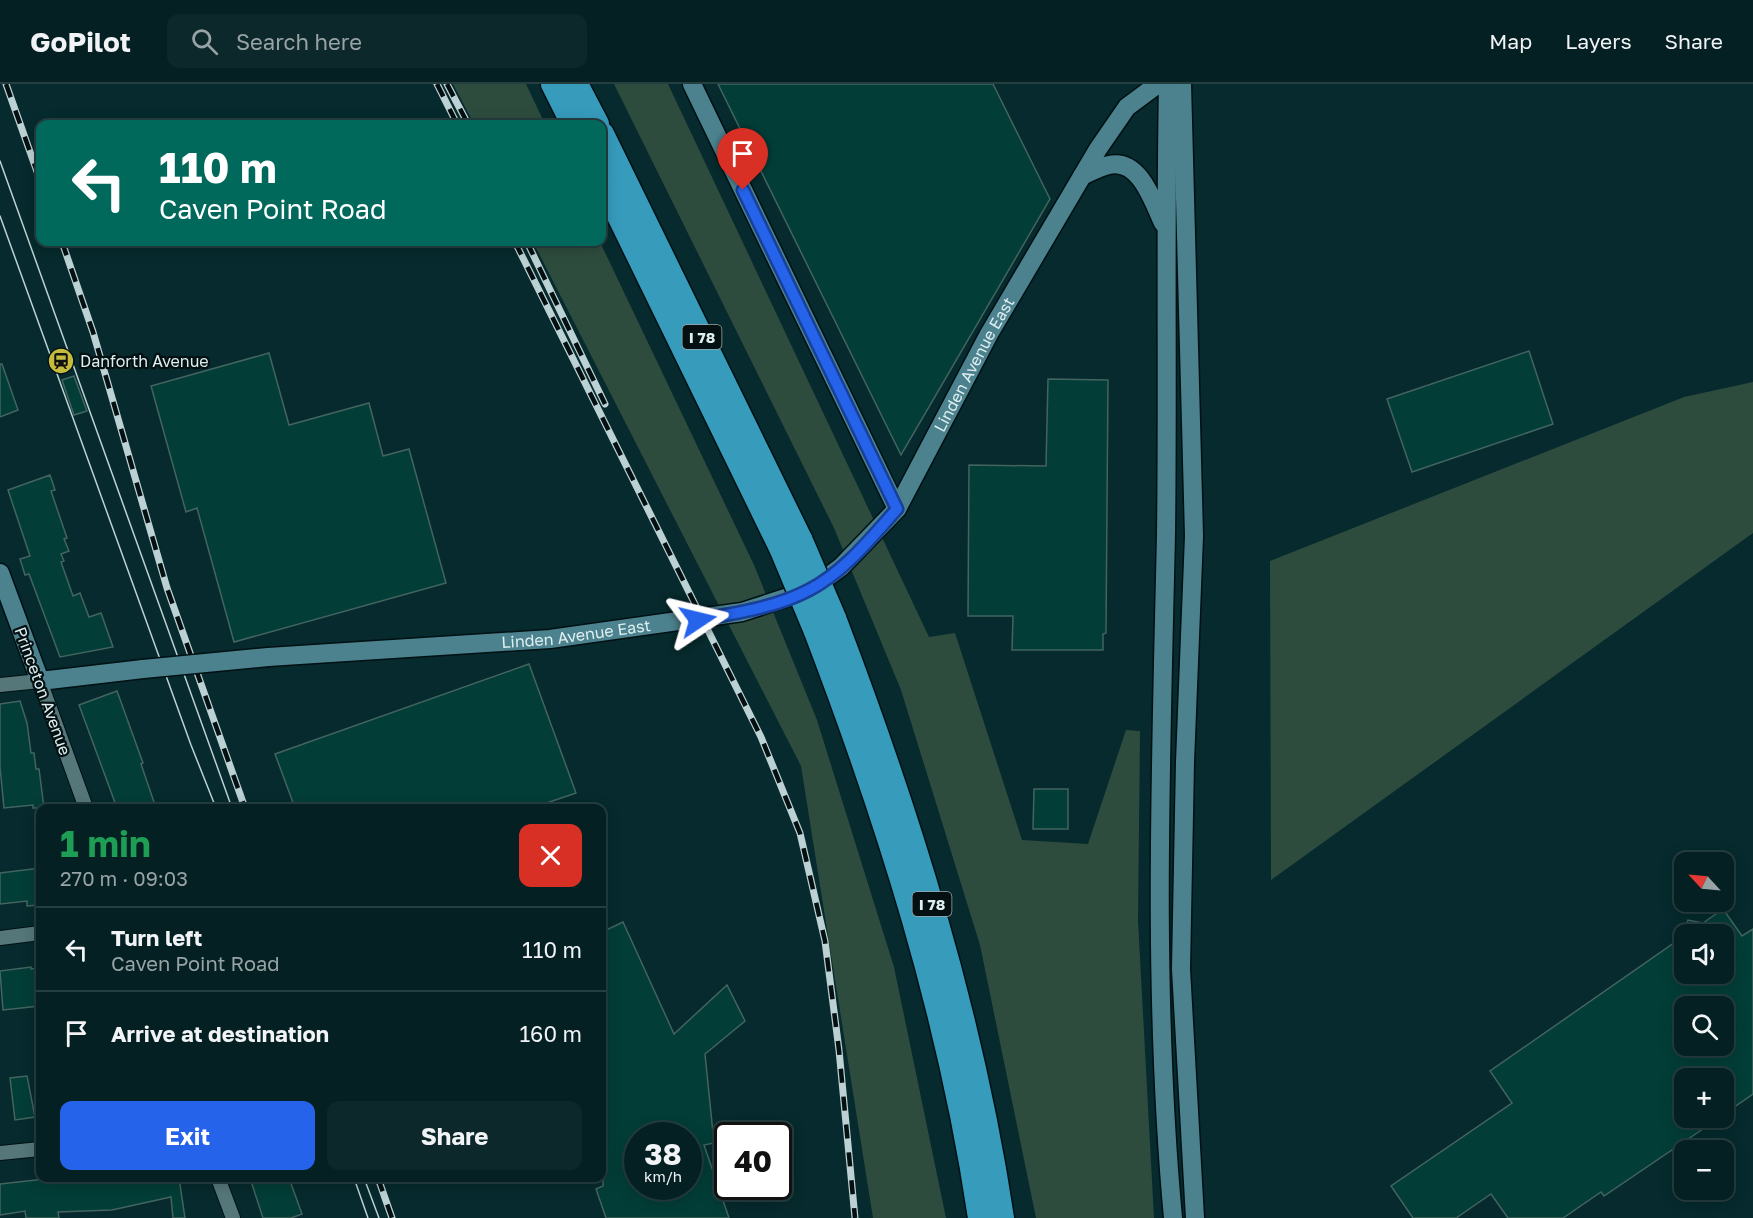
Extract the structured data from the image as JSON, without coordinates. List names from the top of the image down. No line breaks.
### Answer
{"streets":{"highway":["I 78"],"street":["Linden Avenue East","Princeton Avenue"]},"crossings":[["Linden Avenue East","Princeton Avenue"]],"places":{"station":["Danforth Avenue"]},"north":"top left","page":{"header":"GoPilot","search":"Search here","nav":["Map","Layers","Share"],"turn":["110 m","Caven Point Road"],"heading":["1 min","270 m · 09:03"],"map_buttons":["+","−"],"list":[{"name":"Turn left","note":"Caven Point Road","value":"110 m"},{"name":"Arrive at destination","value":"160 m"}],"buttons":["Exit","Share"],"speed":"38 km/h","limit":"40"}}
